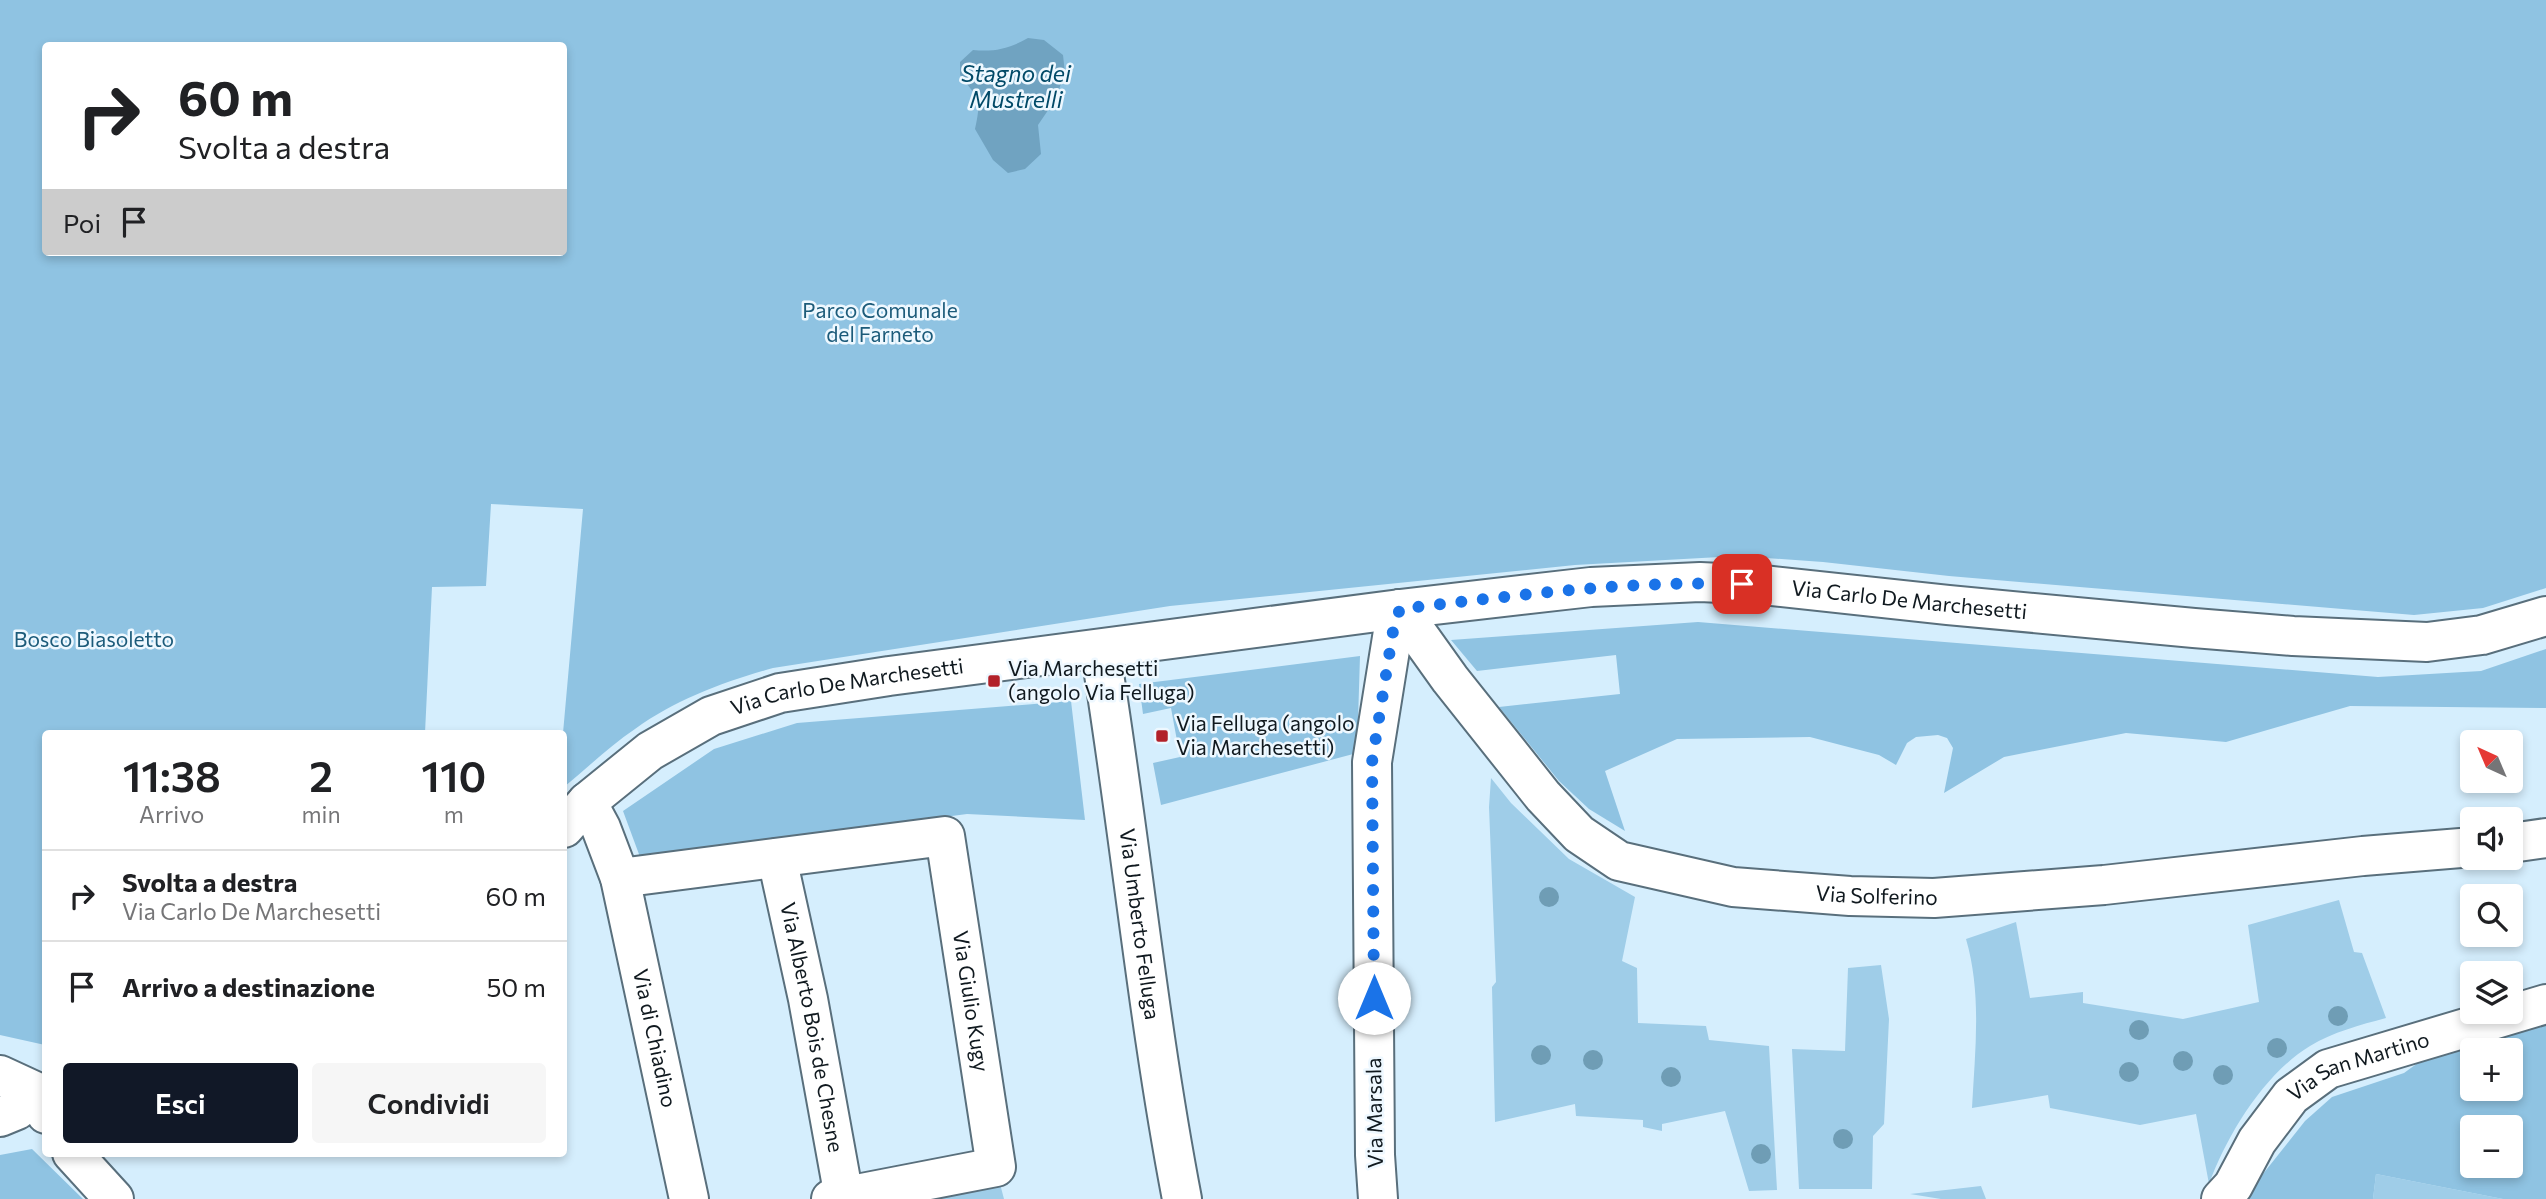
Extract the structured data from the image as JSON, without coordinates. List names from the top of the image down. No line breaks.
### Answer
{"streets":{"street":["Via Carlo De Marchesetti","Via Solferino","Via Umberto Felluga","Via Giulio Kugy","Via Alberto Bois de Chesne","Via di Chiadino","Via San Martino","Via Marsala"]},"crossings":[["Via Carlo De Marchesetti","Via Solferino"],["Via Carlo De Marchesetti","Via Umberto Felluga"],["Via Carlo De Marchesetti","Via di Chiadino"],["Via Carlo De Marchesetti","Via Marsala"],["Via Solferino","Via Marsala"],["Via Giulio Kugy","Via Alberto Bois de Chesne"]],"water":["Stagno dei Mustrelli"],"parks":["Parco Comunale del Farneto","Bosco Biasoletto"],"places":{"transit":["Via Marchesetti (angolo Via Felluga)","Via Felluga (angolo Via Marchesetti)"]},"north":"top left","page":{"turn":["60 m","Svolta a destra"],"then":"Poi","map_buttons":["+","−"],"eta":["11:38","Arrivo","2","min","110","m"],"list":[{"name":"Svolta a destra","note":"Via Carlo De Marchesetti","value":"60 m"},{"name":"Arrivo a destinazione","value":"50 m"}],"buttons":["Esci","Condividi"]}}
